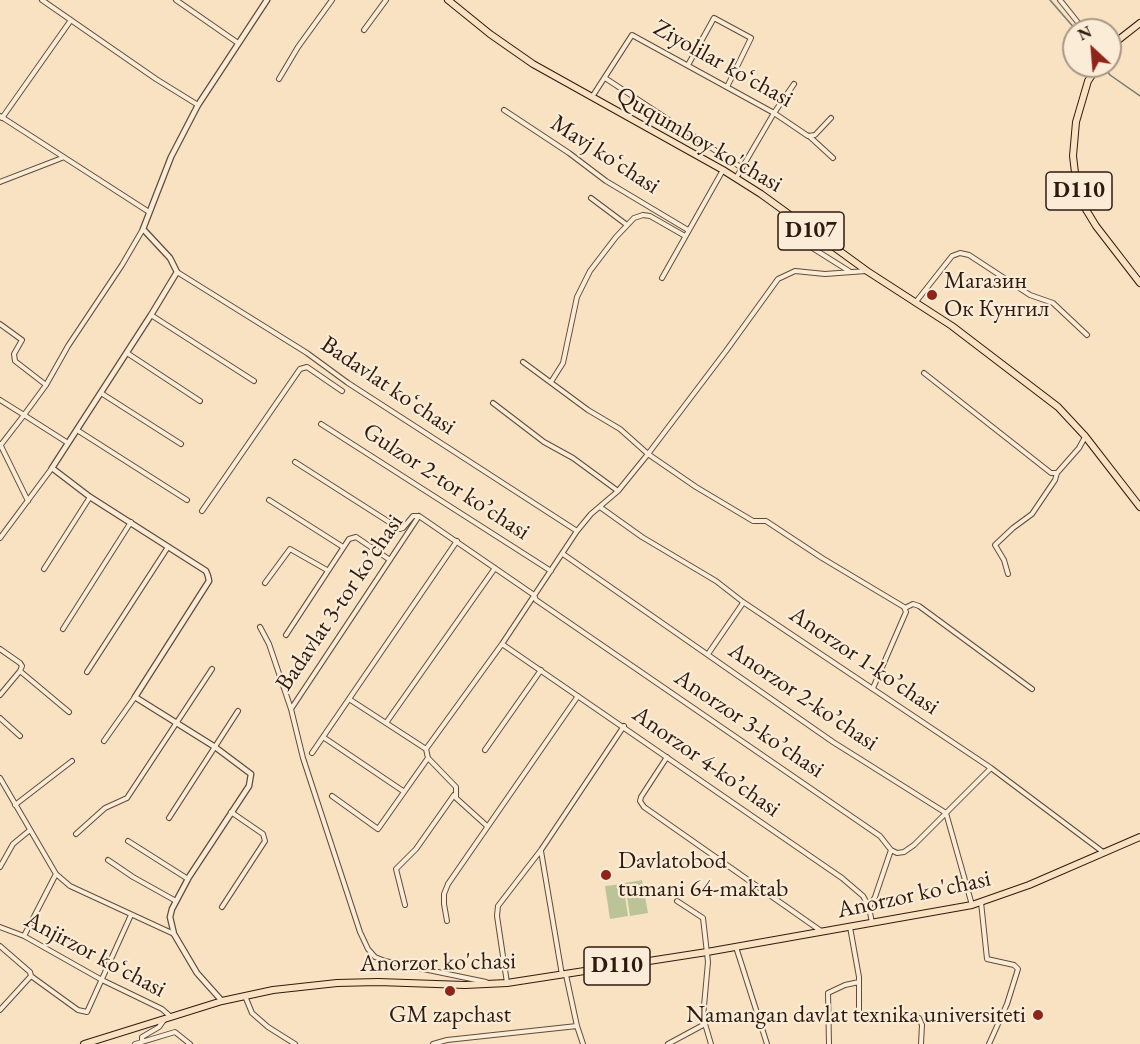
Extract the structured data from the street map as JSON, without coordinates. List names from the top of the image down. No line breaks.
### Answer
{"streets":{"main road":["Ququmboy ko'chasi","D110","D107","Anorzor ko'chasi"],"street":["Ziyolilar koʻchasi","Mavj koʻchasi","Badavlat koʻchasi","Gulzor 2-tor koʼchasi","Badavlat 3-tor koʼchasi","Аnorzor 1-koʼchasi","Аnorzor 2-koʼchasi","Аnorzor 3-koʼchasi","Аnorzor 4-koʼchasi","Anjirzor koʻchasi"]},"crossings":[["Badavlat 3-tor koʼchasi","Аnorzor 3-koʼchasi"],["Аnorzor 1-koʼchasi","Anorzor ko'chasi"],["Anorzor ko'chasi","Anjirzor koʻchasi"]],"places":["Магазин Ок Кунгил","Davlatobod tumani 64-maktab","GM zapchast","Namangan davlat texnika universiteti"],"north":"top left"}
